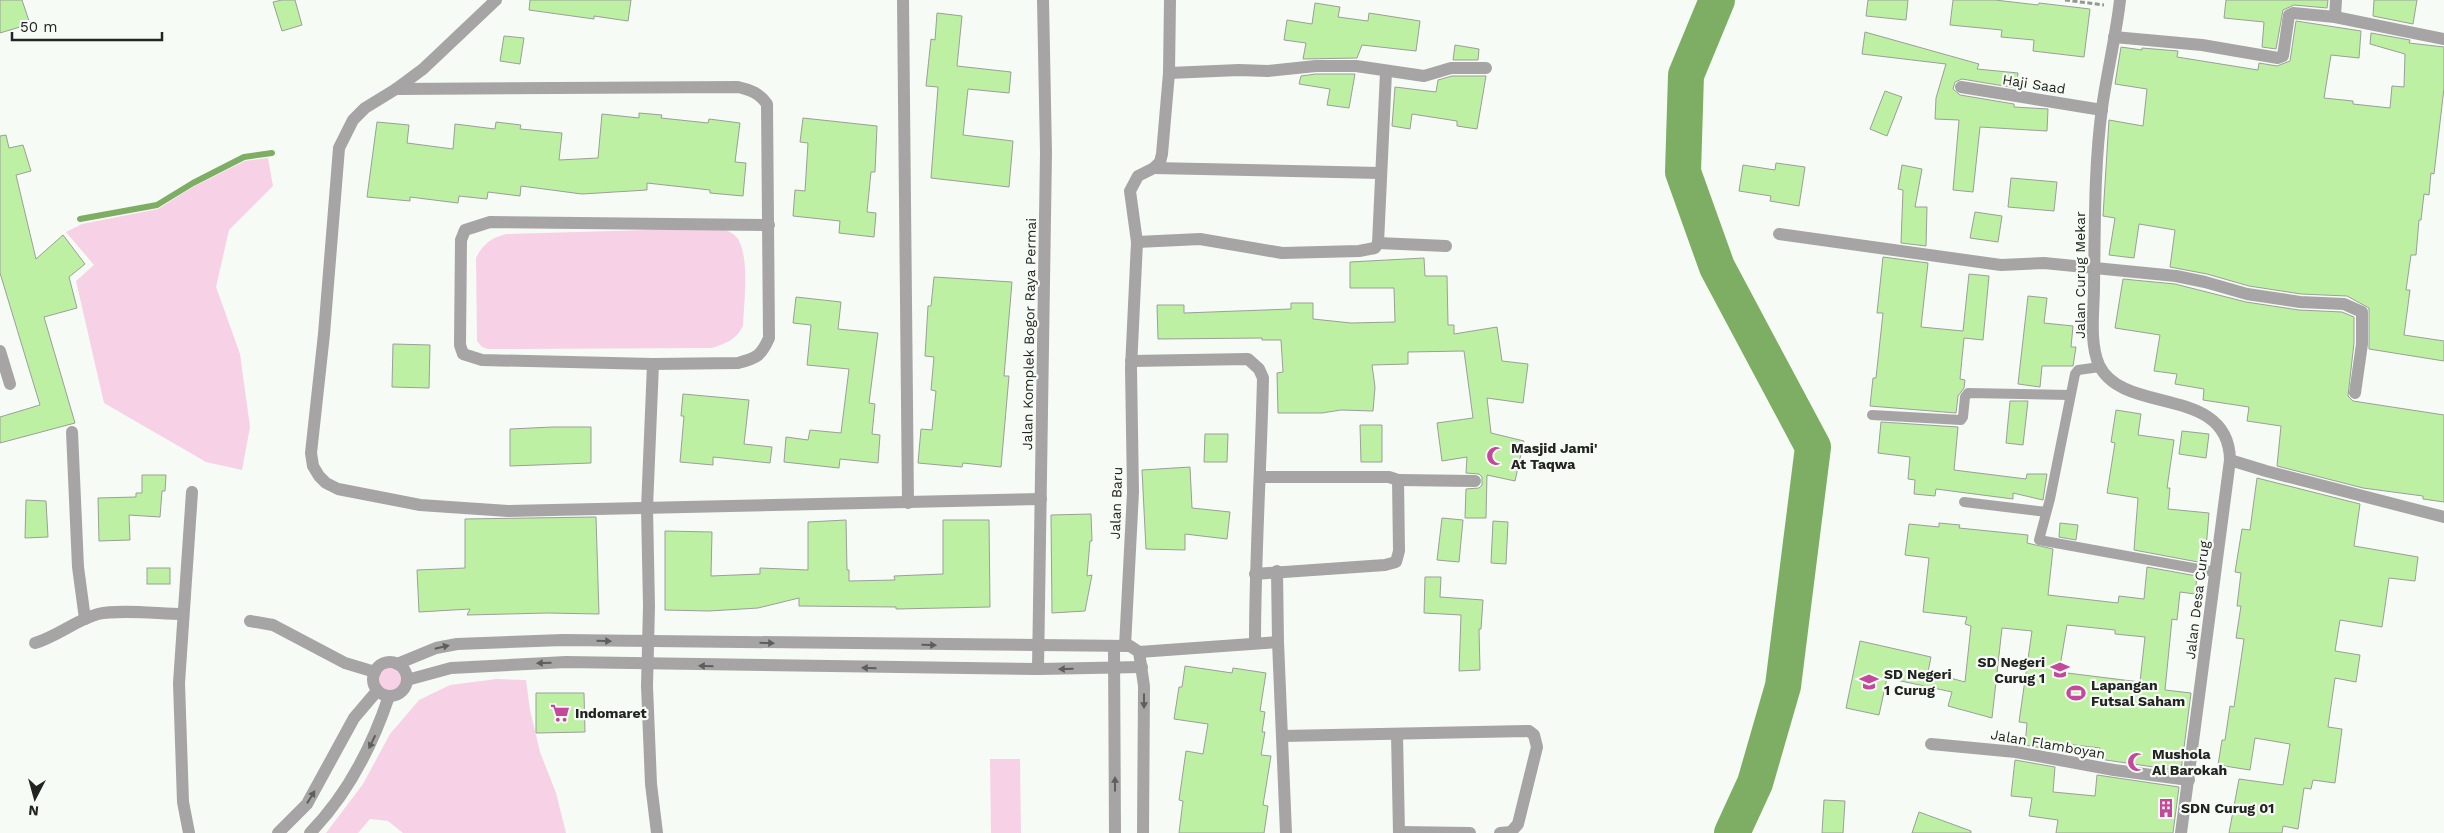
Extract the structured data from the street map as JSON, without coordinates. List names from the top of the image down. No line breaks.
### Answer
{"streets":{"street":["Haji Saad","Jalan Curug Mekar","Jalan Komplek Bogor Raya Permai","Jalan Baru","Jalan Desa Curug","Jalan Flamboyan"]},"crossings":[["Haji Saad","Jalan Curug Mekar"],["Jalan Desa Curug","Jalan Flamboyan"]],"places":{"mosque":["Masjid Jami' At Taqwa","Mushola Al Barokah"],"school or university":["SD Negeri Curug 1","SD Negeri 1 Curug"],"sports":["Lapangan Futsal Saham"],"supermarket":["Indomaret"],"building":["SDN Curug 01"]},"scale_bar":"50 m","north":"bottom"}
